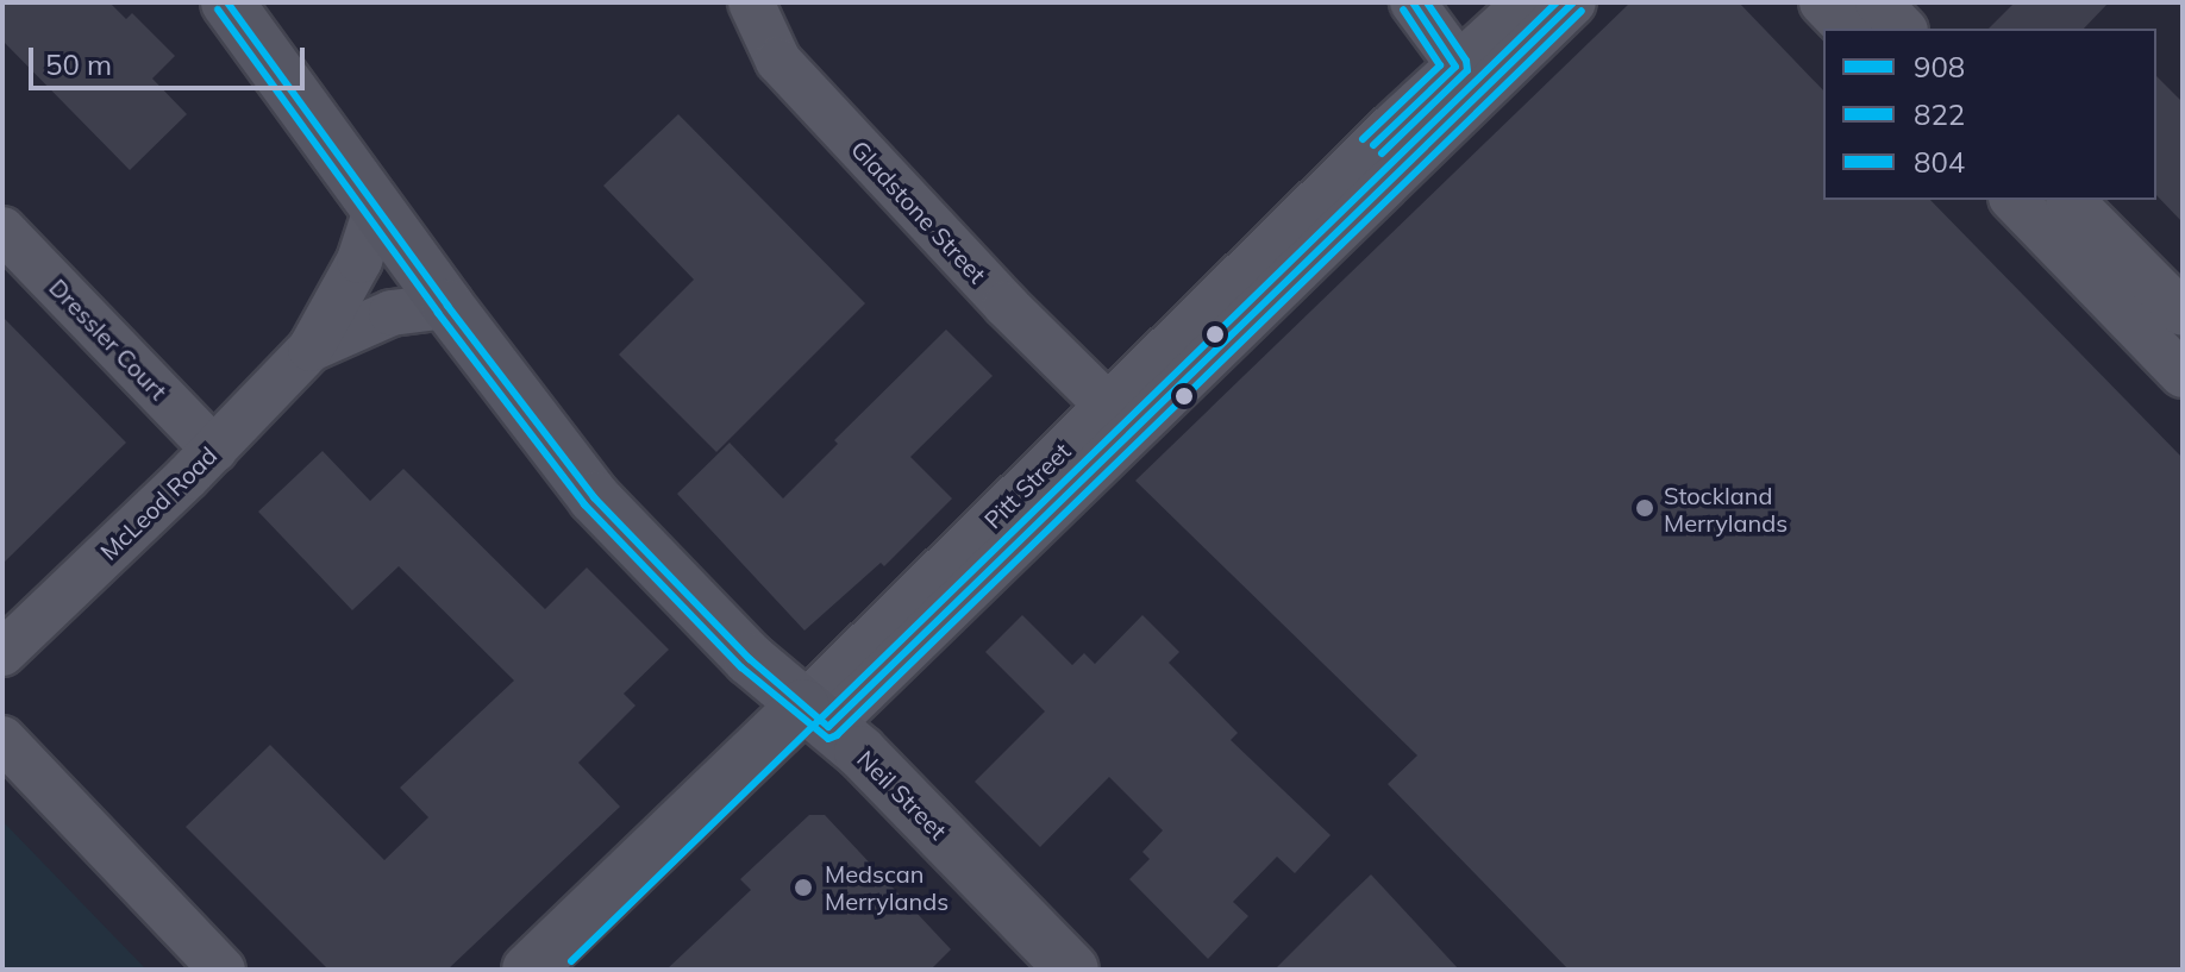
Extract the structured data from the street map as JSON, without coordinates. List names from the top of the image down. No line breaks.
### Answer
{"streets":{"main road":["Pitt Street","Neil Street"],"street":["Gladstone Street","Dressler Court","McLeod Road"]},"crossings":[["Gladstone Street","Pitt Street"],["Dressler Court","McLeod Road"],["Pitt Street","Neil Street"],["McLeod Road","Neil Street"]],"places":["Stockland Merrylands","Medscan Merrylands"],"lines":["transit line 908","transit line 822","transit line 804"],"legend":["908","822","804"],"scale_bar":"50 m"}
